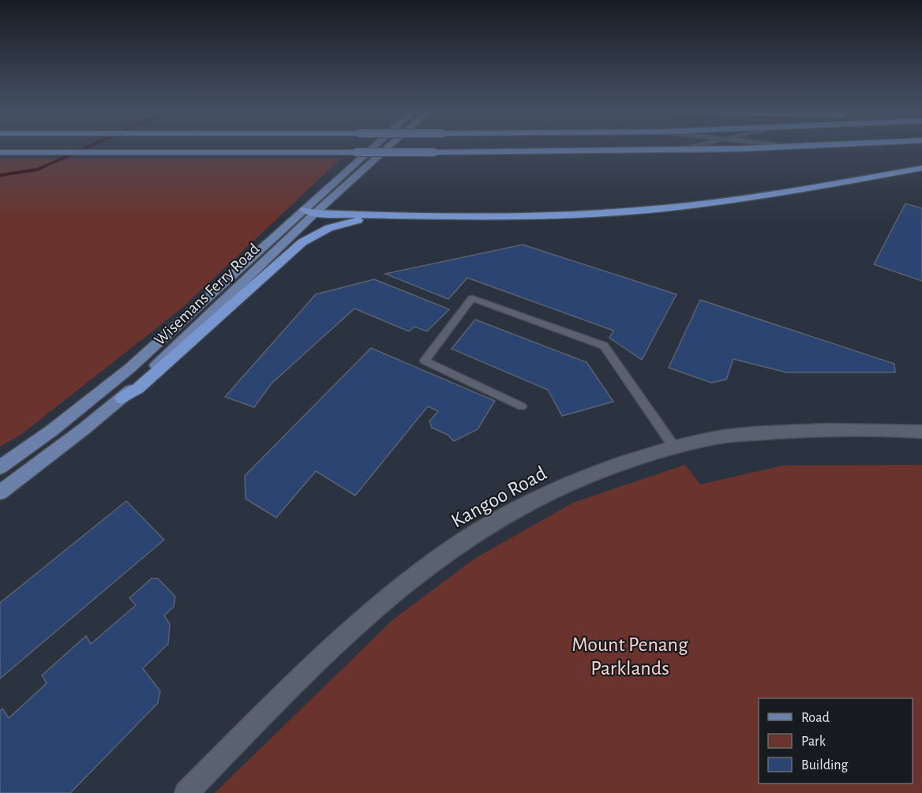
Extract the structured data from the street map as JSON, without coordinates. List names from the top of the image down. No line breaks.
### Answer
{"streets":{"main road":["Wisemans Ferry Road"],"street":["Kangoo Road"]},"parks":["Mount Penang Parklands"],"legend":["Road","Park","Building"]}
